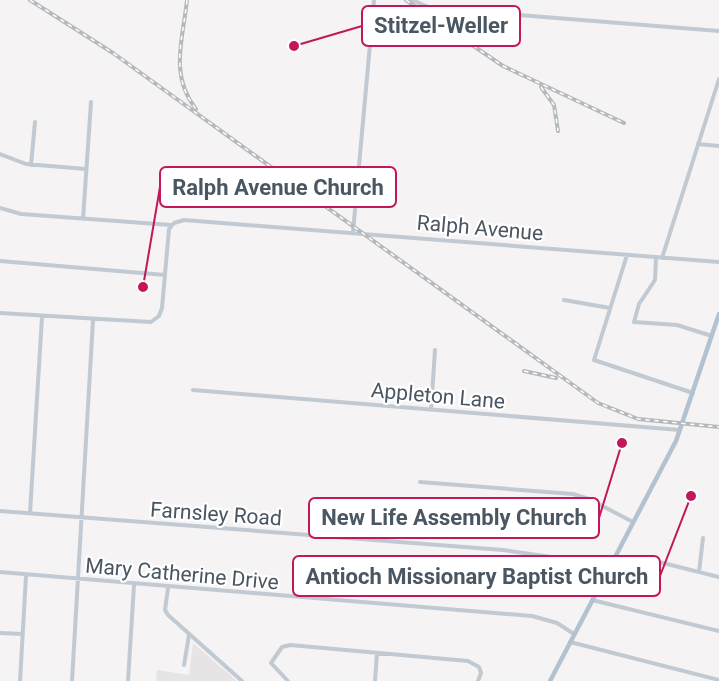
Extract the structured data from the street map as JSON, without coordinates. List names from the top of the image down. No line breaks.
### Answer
{"streets":{"street":["Ralph Avenue","Appleton Lane","Farnsley Road","Mary Catherine Drive"]},"places":["Stitzel-Weller","Ralph Avenue Church","New Life Assembly Church","Antioch Missionary Baptist Church"]}
